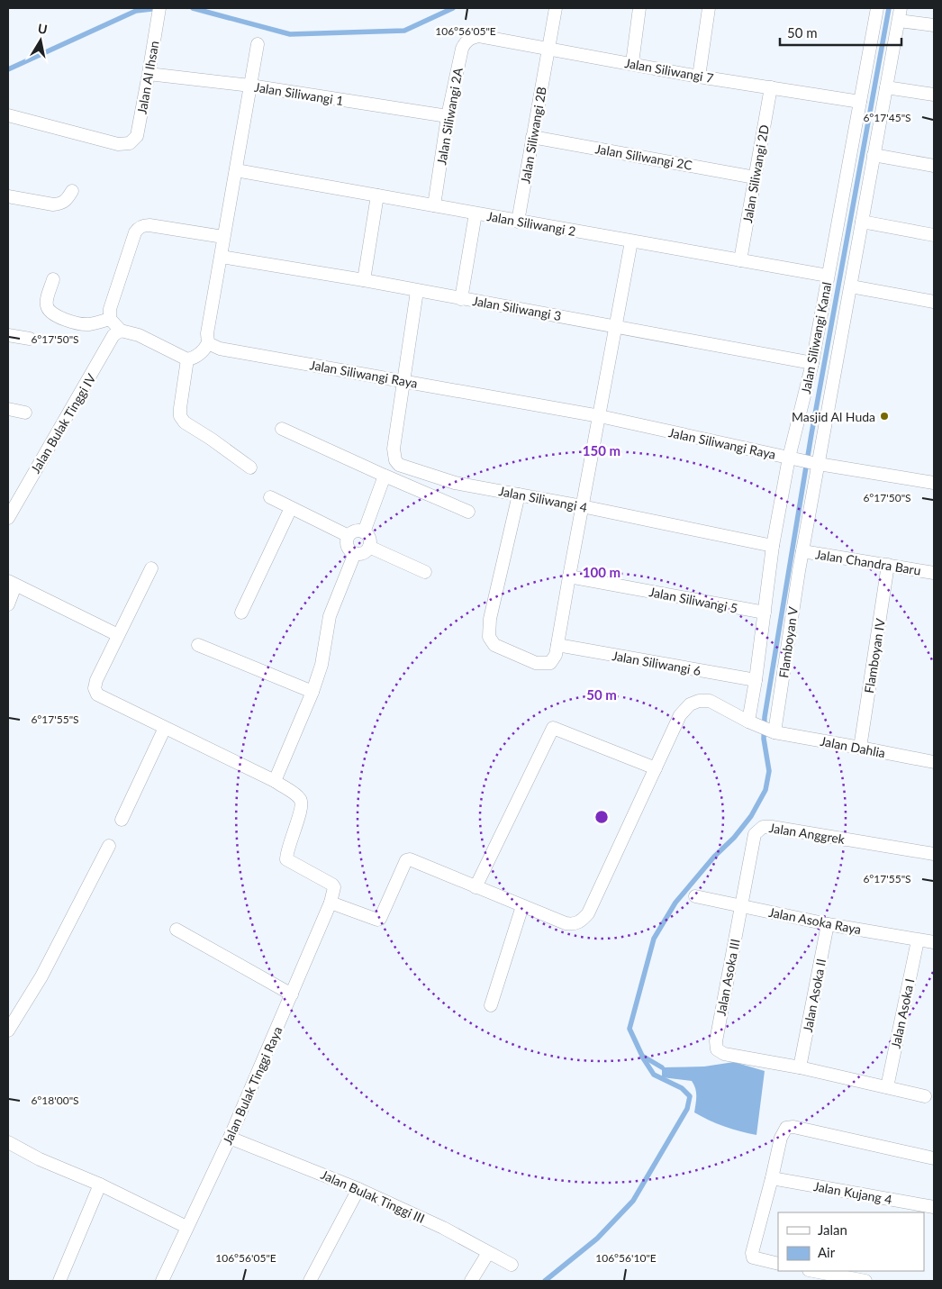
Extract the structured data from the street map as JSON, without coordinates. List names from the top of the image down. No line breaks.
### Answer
{"streets":{"street":["Jalan Siliwangi 7","Jalan Al Ihsan","Jalan Siliwangi 1","Jalan Siliwangi 2A","Jalan Siliwangi 2B","Jalan Siliwangi 2C","Jalan Siliwangi 2D","Jalan Siliwangi 2","Jalan Siliwangi 3","Jalan Siliwangi Kanal","Jalan Siliwangi Raya","Jalan Bulak Tinggi IV","Jalan Siliwangi 4","Jalan Chandra Baru","Jalan Siliwangi 5","Flamboyan V","Flamboyan IV","Jalan Siliwangi 6","Jalan Dahlia","Jalan Anggrek","Jalan Asoka Raya","Jalan Asoka III","Jalan Asoka II","Jalan Asoka I","Jalan Bulak Tinggi Raya","Jalan Kujang 4","Jalan Bulak Tinggi III"]},"crossings":[["Jalan Siliwangi 7","Jalan Siliwangi 2A"],["Jalan Siliwangi 7","Jalan Siliwangi 2B"],["Jalan Siliwangi 7","Jalan Siliwangi 2D"],["Jalan Siliwangi 7","Jalan Siliwangi Kanal"],["Jalan Al Ihsan","Jalan Siliwangi 1"],["Jalan Siliwangi 1","Jalan Siliwangi 2A"],["Jalan Siliwangi 2A","Jalan Siliwangi 2"],["Jalan Siliwangi 2B","Jalan Siliwangi 2C"],["Jalan Siliwangi 2B","Jalan Siliwangi 2"],["Jalan Siliwangi 2C","Jalan Siliwangi 2D"],["Jalan Siliwangi 2D","Jalan Siliwangi 2"],["Jalan Siliwangi 2","Jalan Siliwangi Kanal"],["Jalan Siliwangi 3","Jalan Siliwangi Kanal"],["Jalan Siliwangi Kanal","Jalan Siliwangi Raya"],["Jalan Siliwangi Kanal","Jalan Siliwangi 4"],["Jalan Siliwangi Kanal","Jalan Siliwangi 5"],["Jalan Siliwangi Kanal","Jalan Siliwangi 6"],["Jalan Siliwangi Raya","Jalan Siliwangi 4"],["Jalan Siliwangi Raya","Flamboyan V"],["Jalan Chandra Baru","Flamboyan V"],["Jalan Chandra Baru","Flamboyan IV"],["Flamboyan V","Jalan Dahlia"],["Flamboyan IV","Jalan Dahlia"],["Jalan Anggrek","Jalan Asoka Raya"],["Jalan Anggrek","Jalan Asoka III"],["Jalan Asoka Raya","Jalan Asoka III"],["Jalan Asoka Raya","Jalan Asoka II"],["Jalan Asoka Raya","Jalan Asoka I"],["Jalan Asoka III","Jalan Asoka II"],["Jalan Bulak Tinggi Raya","Jalan Bulak Tinggi III"]],"places":["Masjid Al Huda"],"legend":["Jalan","Air"],"scale_bar":"50 m","north":"top","coordinates":["106°56'05\"E","6°17'45\"S","6°17'50\"S","6°17'55\"S","6°18'00\"S","106°56'10\"E"],"rings":["150 m","100 m","50 m"]}
